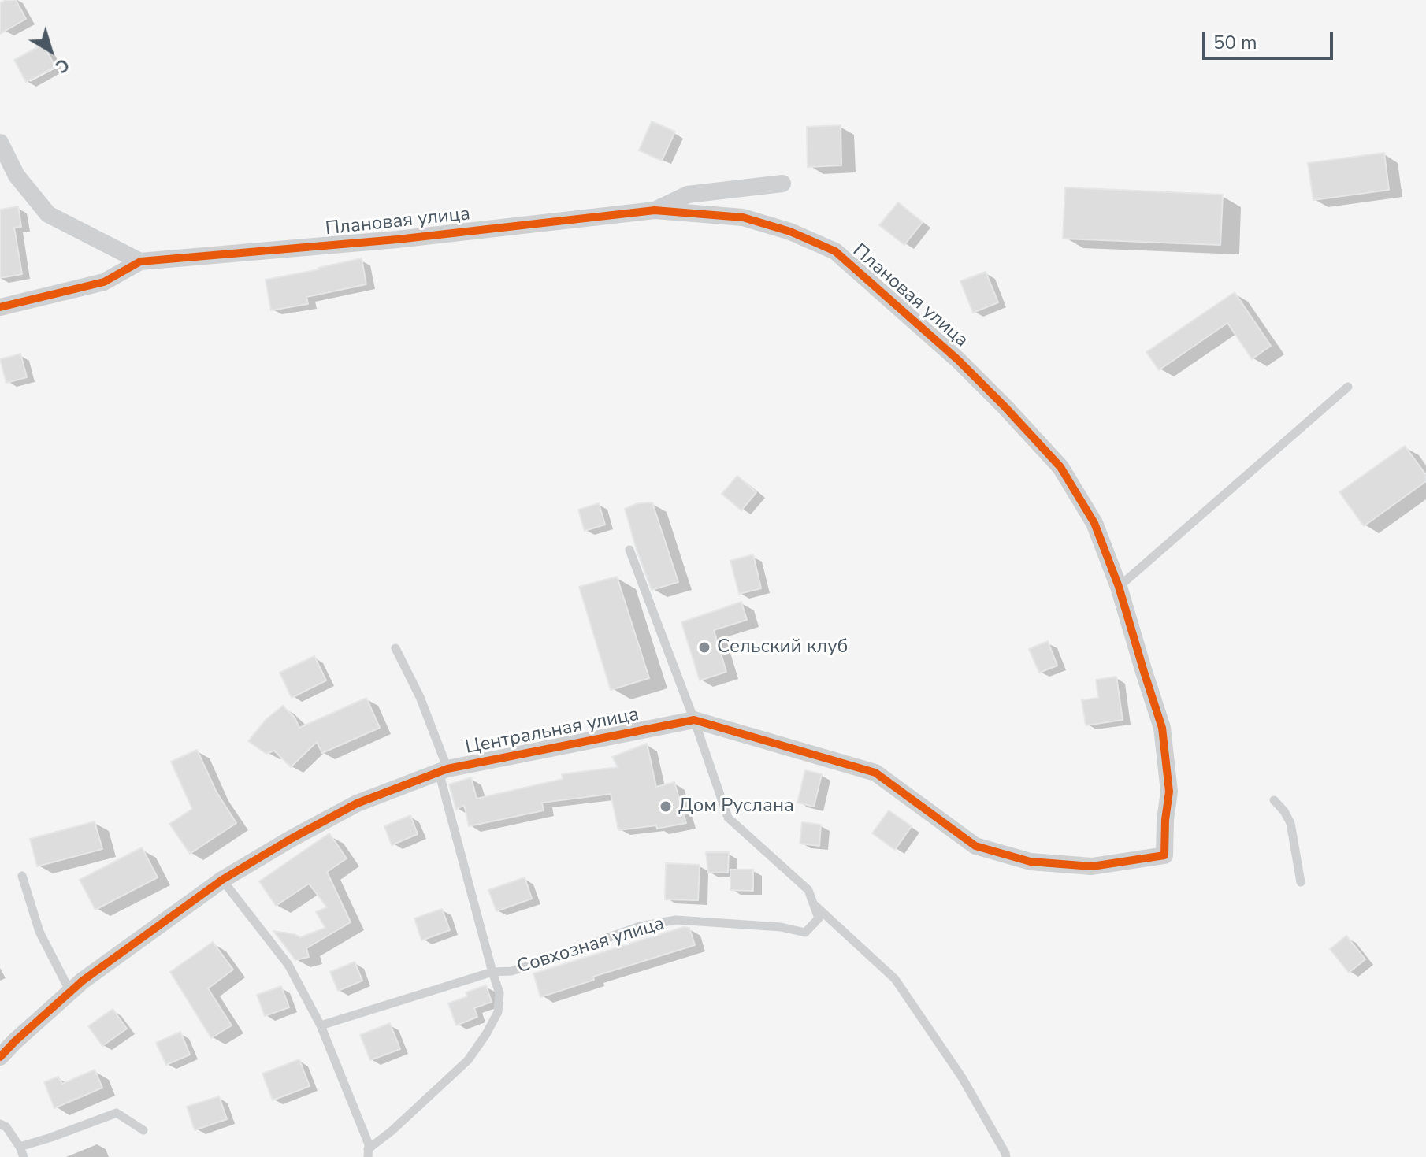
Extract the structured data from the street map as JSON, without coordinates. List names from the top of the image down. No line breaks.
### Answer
{"streets":{"street":["Плановая улица","Центральная улица"],"lane":["Совхозная улица"]},"crossings":[["Плановая улица","Центральная улица"],["Центральная улица","Совхозная улица"]],"places":["Сельский клуб","Дом Руслана"],"scale_bar":"50 m","north":"bottom right"}
